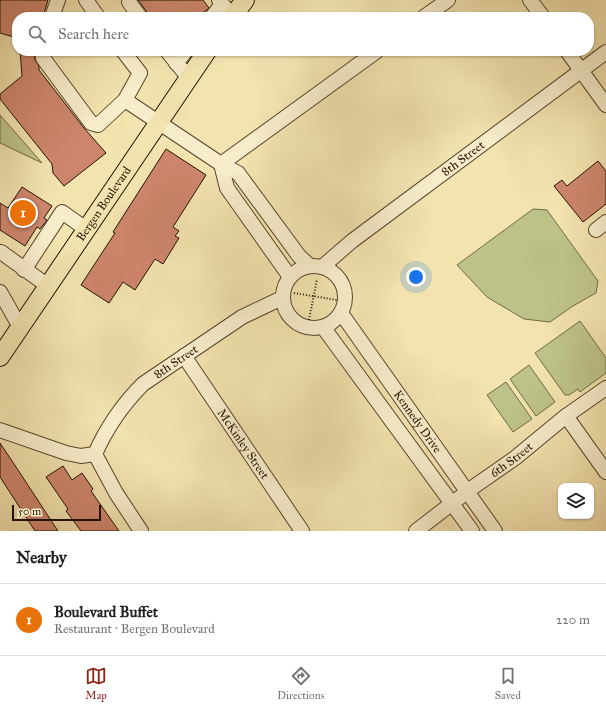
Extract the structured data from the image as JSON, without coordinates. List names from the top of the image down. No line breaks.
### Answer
{"streets":{"main road":["Bergen Boulevard"],"street":["8th Street","Kennedy Drive","McKinley Street","6th Street"]},"crossings":[["8th Street","McKinley Street"],["Kennedy Drive","6th Street"]],"scale_bar":"50 m","page":{"search":"Search here","pins":"1","scale":"50 m","heading":"Nearby","list":[{"mark":"1","name":"Boulevard Buffet","note":"Restaurant · Bergen Boulevard","value":"220 m"}],"nav":["Map","Directions","Saved"]}}
